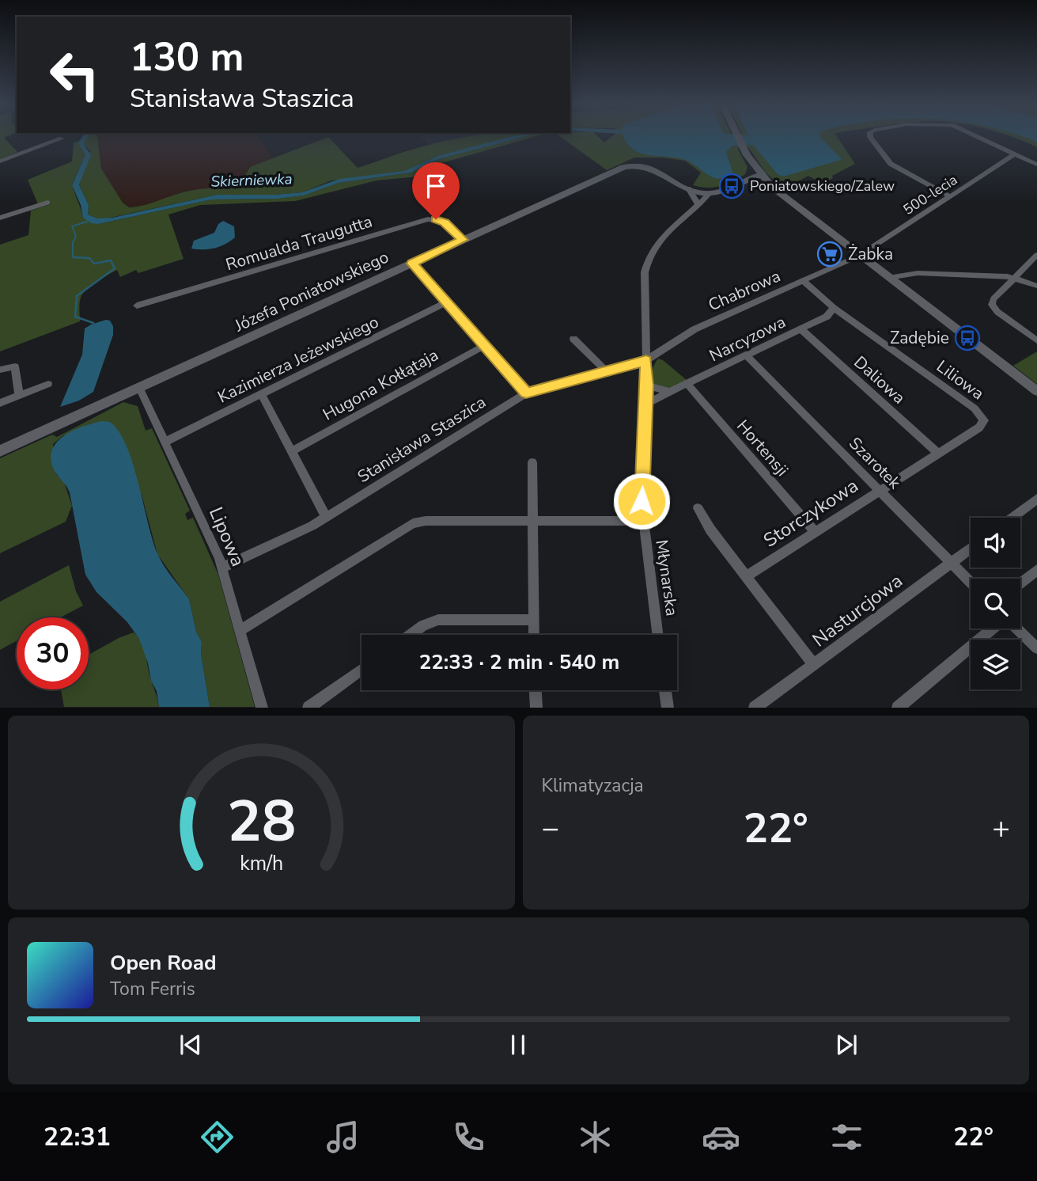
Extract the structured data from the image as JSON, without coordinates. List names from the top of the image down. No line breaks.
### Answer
{"streets":{"street":["500-lecia","Romualda Traugutta","Chabrowa","Józefa Poniatowskiego","Narcyzowa","Kazimierza Jeżewskiego","Daliowa","Liliowa","Hugona Kołłątaja","Stanisława Staszica","Hortensji","Szarotek","Storczykowa","Lipowa","Młynarska","Nasturcjowa"]},"crossings":[["500-lecia","Chabrowa"],["Romualda Traugutta","Józefa Poniatowskiego"],["Chabrowa","Liliowa"],["Chabrowa","Stanisława Staszica"],["Chabrowa","Młynarska"],["Józefa Poniatowskiego","Lipowa"],["Józefa Poniatowskiego","Młynarska"],["Narcyzowa","Daliowa"],["Narcyzowa","Liliowa"],["Narcyzowa","Hortensji"],["Narcyzowa","Szarotek"],["Narcyzowa","Młynarska"],["Kazimierza Jeżewskiego","Lipowa"],["Daliowa","Storczykowa"],["Liliowa","Storczykowa"],["Stanisława Staszica","Lipowa"],["Stanisława Staszica","Młynarska"],["Hortensji","Storczykowa"],["Szarotek","Storczykowa"],["Szarotek","Nasturcjowa"]],"water":["Skierniewka"],"places":{"bus stop":["Poniatowskiego/Zalew","Zadębie"],"supermarket":["Żabka"]},"page":{"turn":["130 m","Stanisława Staszica"],"limit":"30","trip":"22:33 · 2 min · 540 m","tile":"Klimatyzacja","heat":["−","22°","+"],"song":["Open Road","Tom Ferris"],"tabs":["22:31","22°"],"gauge":["28","km/h"]}}
